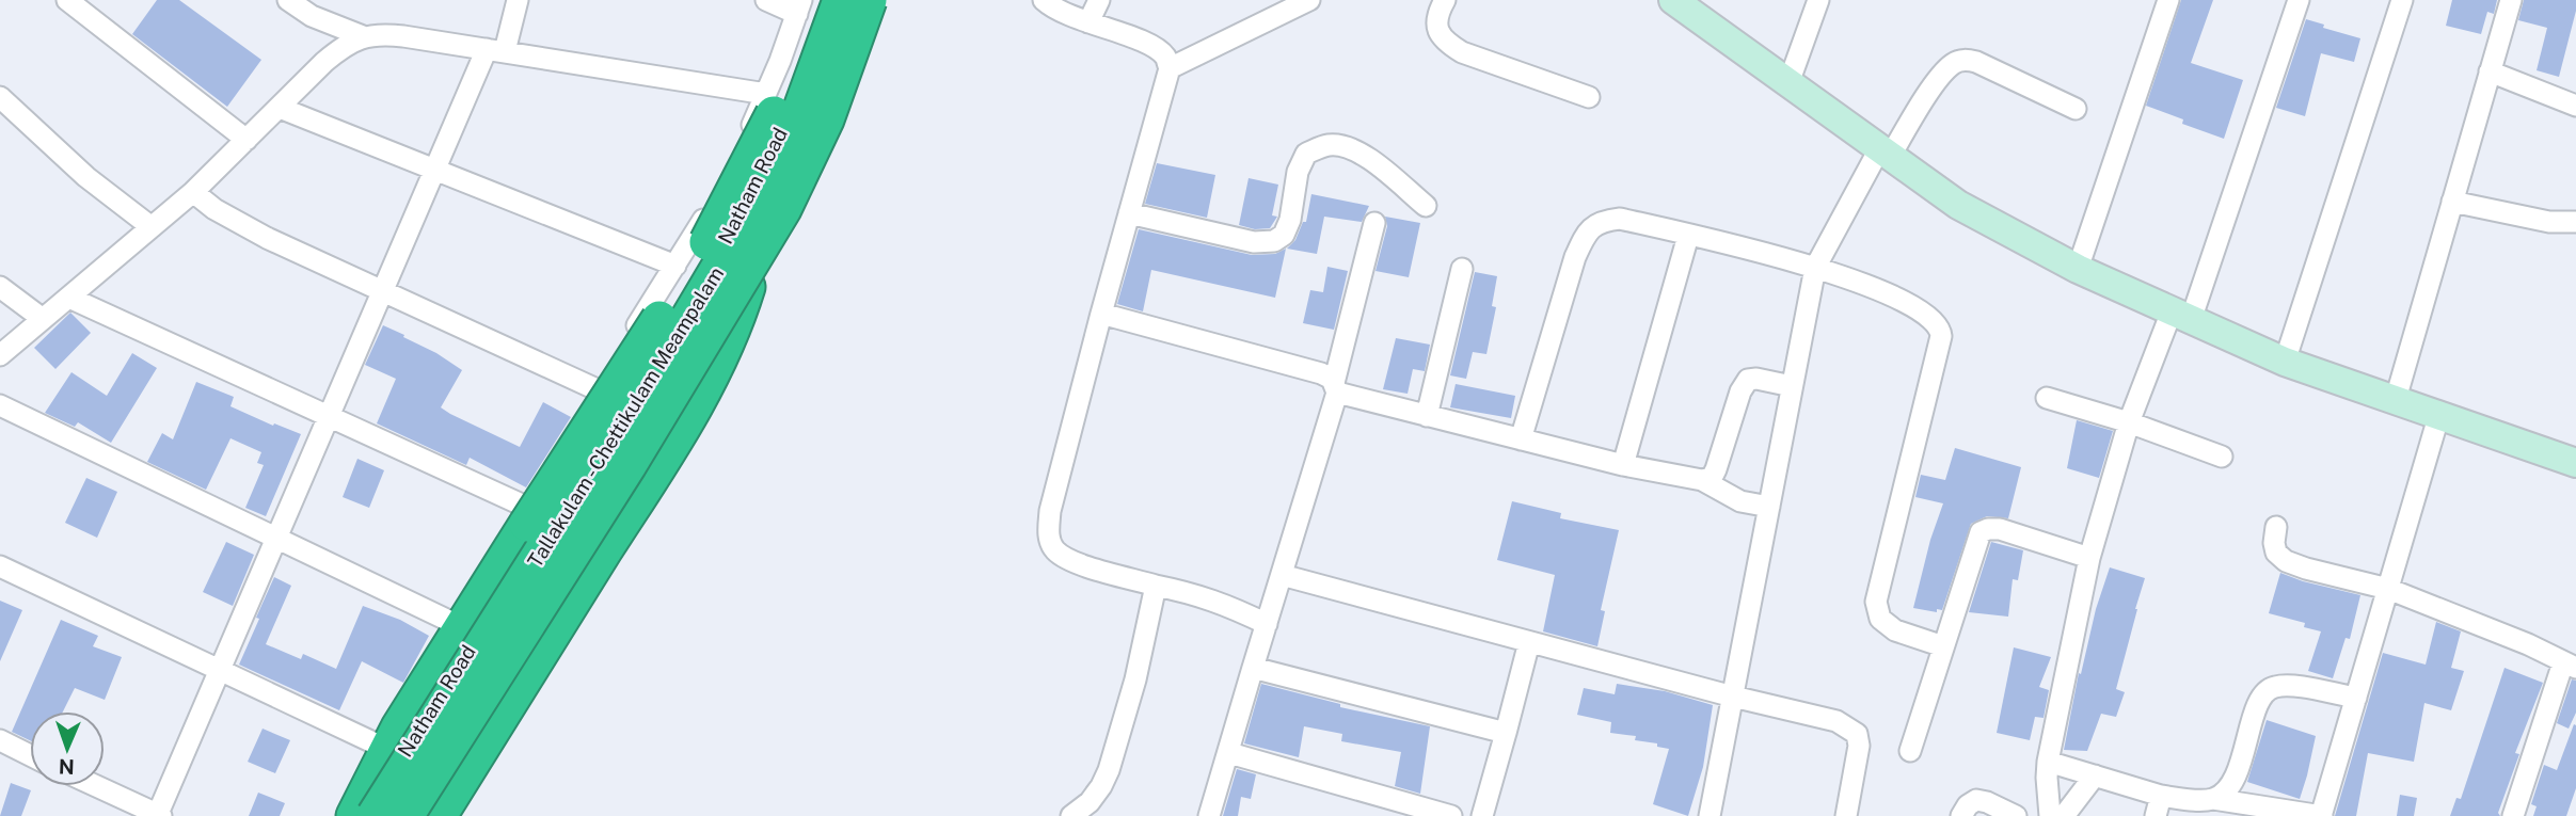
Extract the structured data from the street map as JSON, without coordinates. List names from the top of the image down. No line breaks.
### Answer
{"streets":{"highway":["Tallakulam - Chettikulam Meampalam"],"main road":["Natham Road"]},"north":"bottom"}
